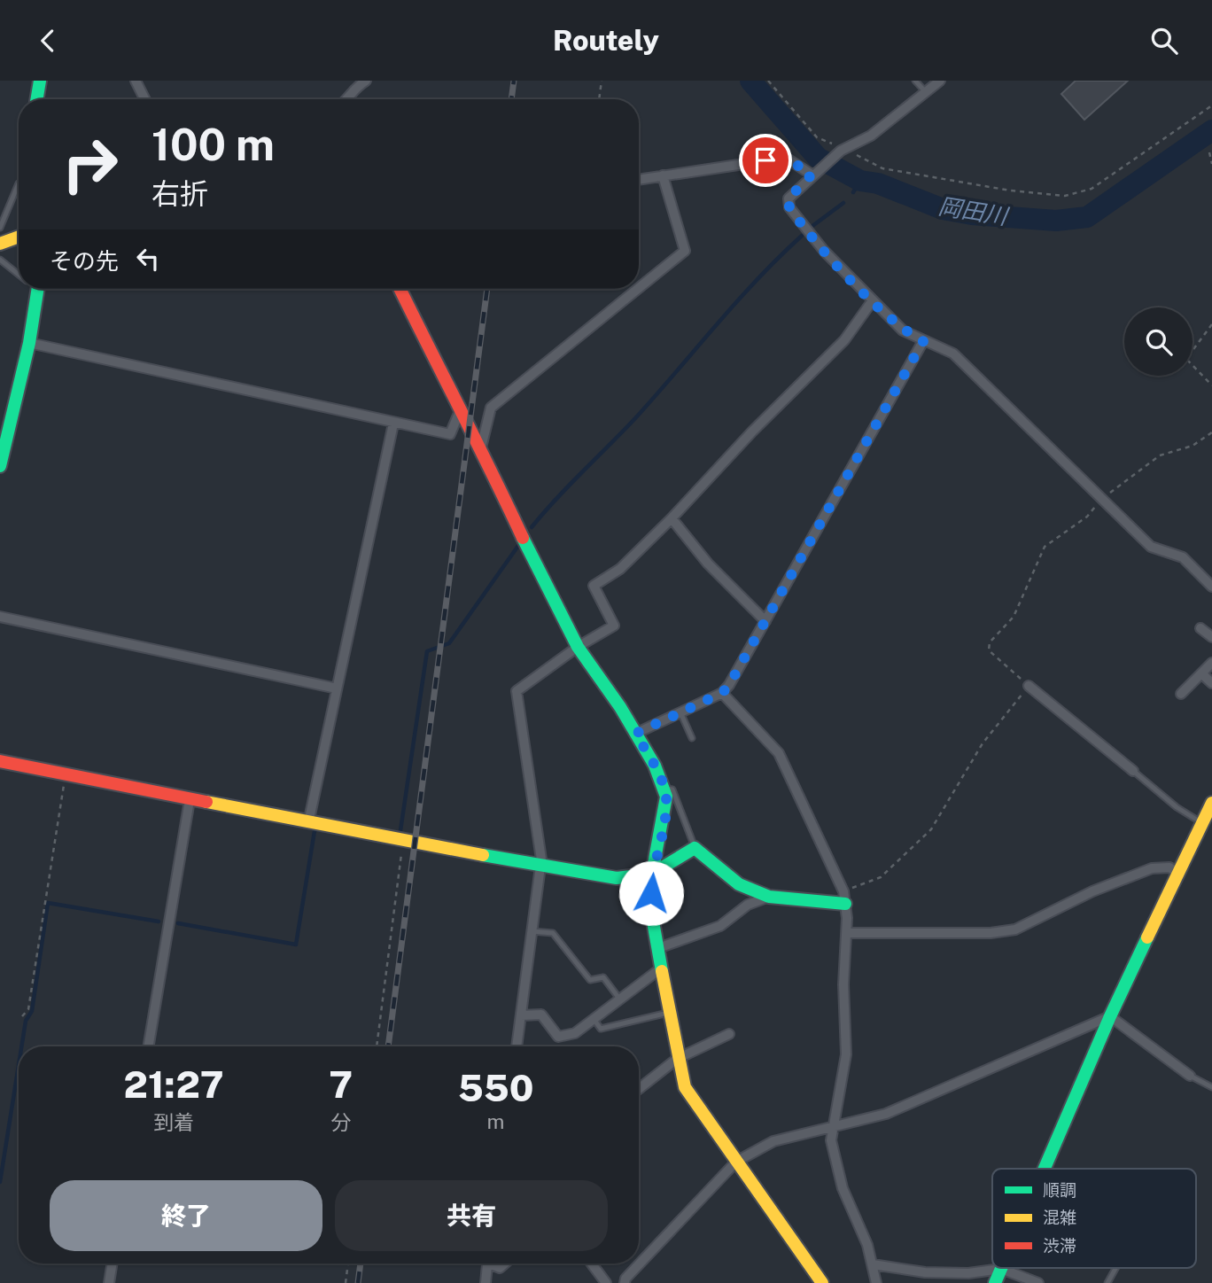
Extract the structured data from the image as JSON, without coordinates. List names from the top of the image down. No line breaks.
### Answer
{"water":["岡田川"],"legend":["順調","混雑","渋滞"],"page":{"header":"Routely","turn":["100 m","右折"],"then":"その先","eta":["21:27","到着","7","分","550","m"],"buttons":["終了","共有"]}}
